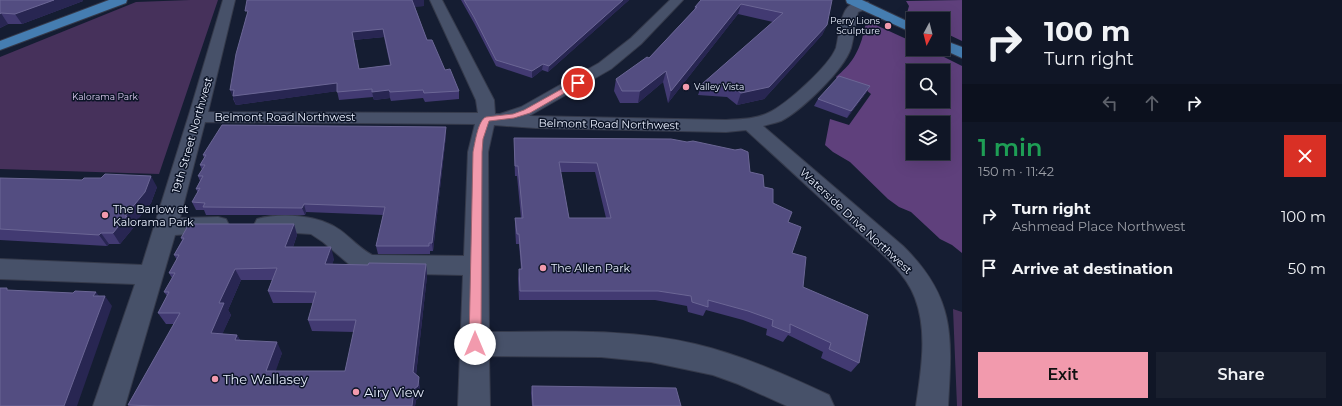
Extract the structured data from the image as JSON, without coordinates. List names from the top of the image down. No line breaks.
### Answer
{"streets":{"street":["Belmont Road Northwest","19th Street Northwest","Waterside Drive Northwest"]},"crossings":[["Belmont Road Northwest","19th Street Northwest"],["Belmont Road Northwest","Waterside Drive Northwest"]],"parks":["Kalorama Park"],"places":["Perry Lions Sculpture","Valley Vista","The Barlow at Kalorama Park","The Allen Park","The Wallasey","Airy View"],"north":"bottom","page":{"turn":["100 m","Turn right"],"heading":["1 min","150 m · 11:42"],"list":[{"name":"Turn right","note":"Ashmead Place Northwest","value":"100 m"},{"name":"Arrive at destination","value":"50 m"}],"buttons":["Exit","Share"]}}
